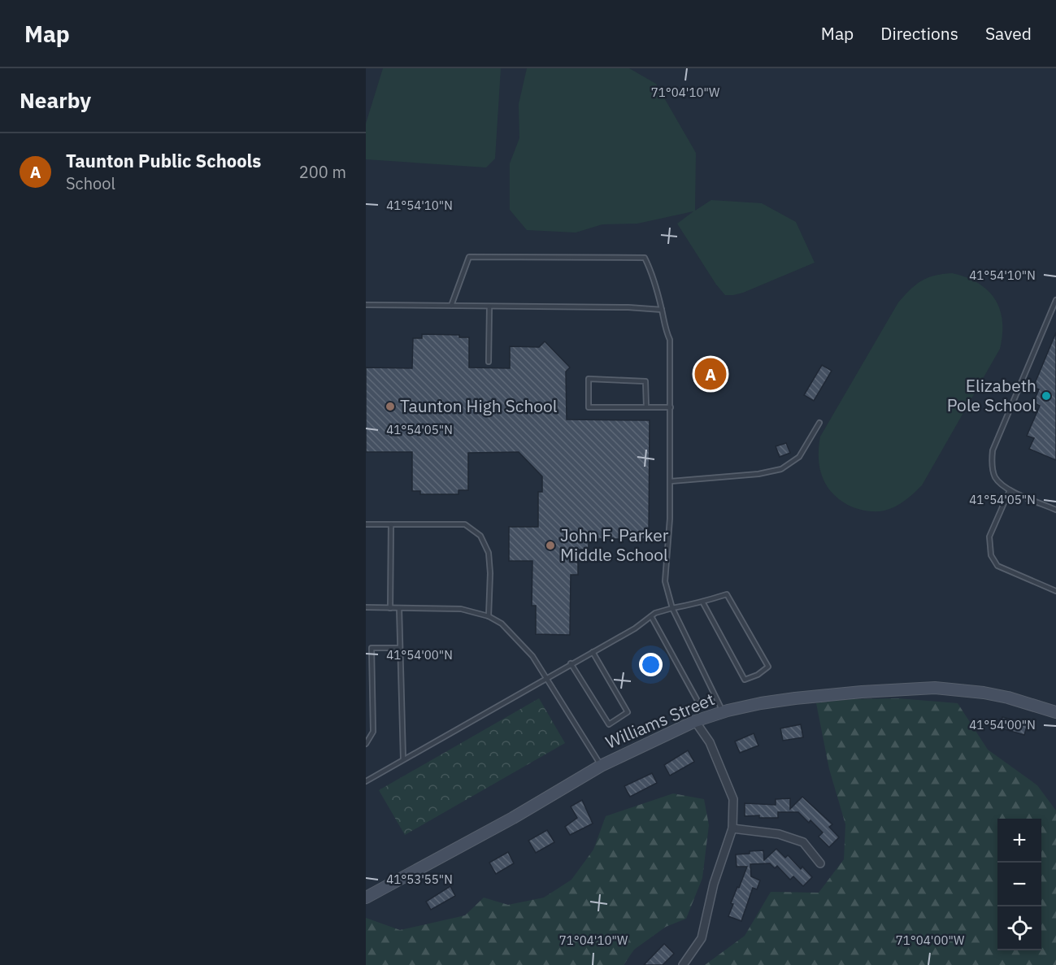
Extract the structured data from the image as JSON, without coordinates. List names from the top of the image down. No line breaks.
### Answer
{"streets":{"street":["Williams Street"]},"places":["Elizabeth Pole School","Taunton High School","John F. Parker Middle School"],"page":{"header":"Map","nav":["Map","Directions","Saved"],"heading":"Nearby","list":[{"mark":"A","name":"Taunton Public Schools","note":"School","value":"200 m"}],"pins":"A","map_buttons":["+","−"]},"coordinates":["71°04'10\"W","41°54'10\"N","41°54'05\"N","41°54'00\"N","41°53'55\"N","71°04'00\"W"]}
